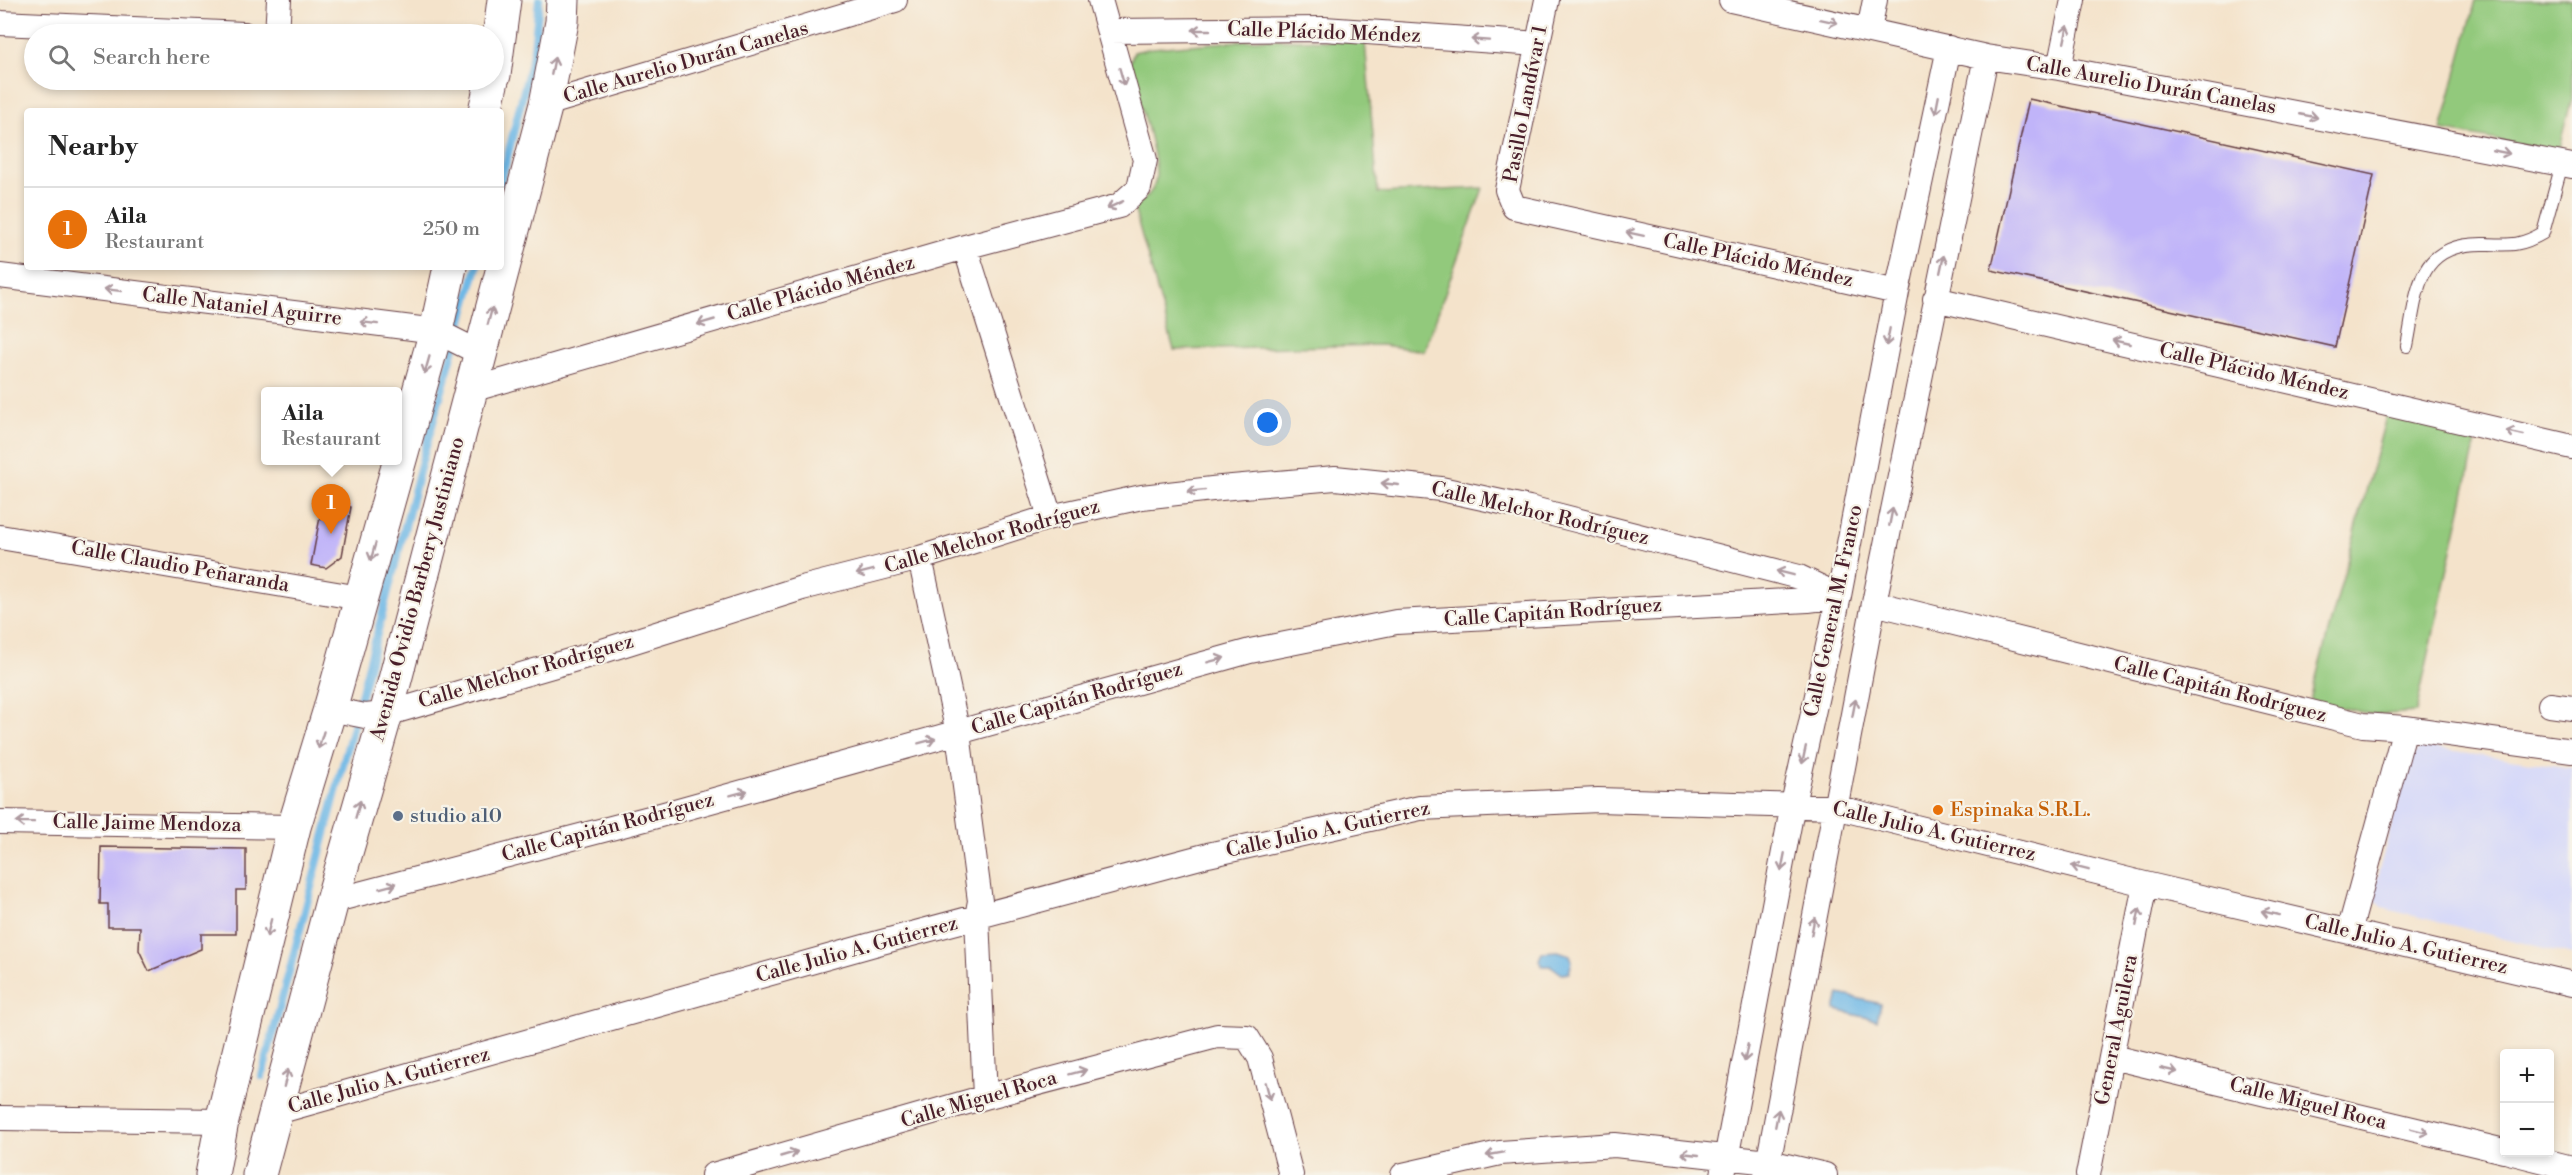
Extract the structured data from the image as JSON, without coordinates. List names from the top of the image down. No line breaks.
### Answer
{"streets":{"street":["Calle Plácido Méndez","Calle Aurelio Durán Canelas","Pasillo Landívar 1","Calle Nataniel Aguirre","Calle Melchor Rodríguez","Calle Claudio Peñaranda","Avenida Ovidio Barbery Justiniano","Calle General M. Franco","Calle Capitán Rodríguez","Calle Jaime Mendoza","Calle Julio A. Gutierrez","General Aguilera","Calle Miguel Roca"]},"crossings":[["Calle Plácido Méndez","Pasillo Landívar 1"],["Calle Plácido Méndez","Avenida Ovidio Barbery Justiniano"],["Calle Plácido Méndez","Calle General M. Franco"],["Calle Aurelio Durán Canelas","Avenida Ovidio Barbery Justiniano"],["Calle Aurelio Durán Canelas","Calle General M. Franco"],["Calle Nataniel Aguirre","Avenida Ovidio Barbery Justiniano"],["Calle Melchor Rodríguez","Avenida Ovidio Barbery Justiniano"],["Calle Melchor Rodríguez","Calle General M. Franco"],["Calle Melchor Rodríguez","Calle Capitán Rodríguez"],["Calle Claudio Peñaranda","Avenida Ovidio Barbery Justiniano"],["Avenida Ovidio Barbery Justiniano","Calle Capitán Rodríguez"],["Avenida Ovidio Barbery Justiniano","Calle Jaime Mendoza"],["Avenida Ovidio Barbery Justiniano","Calle Julio A. Gutierrez"],["Calle General M. Franco","Calle Capitán Rodríguez"],["Calle General M. Franco","Calle Julio A. Gutierrez"],["Calle Julio A. Gutierrez","General Aguilera"],["General Aguilera","Calle Miguel Roca"]],"one_way":["Calle Plácido Méndez","Calle Aurelio Durán Canelas","Calle Nataniel Aguirre","Calle Melchor Rodríguez","Calle Capitán Rodríguez","Calle Jaime Mendoza","General Aguilera","Calle Miguel Roca"],"places":["Espinaka S.R.L.","studio a10"],"page":{"search":"Search here","heading":"Nearby","list":[{"mark":"1","name":"Aila","note":"Restaurant","value":"250 m"}],"popup":["Aila","Restaurant"],"pins":"1","map_buttons":["+","−"]}}
